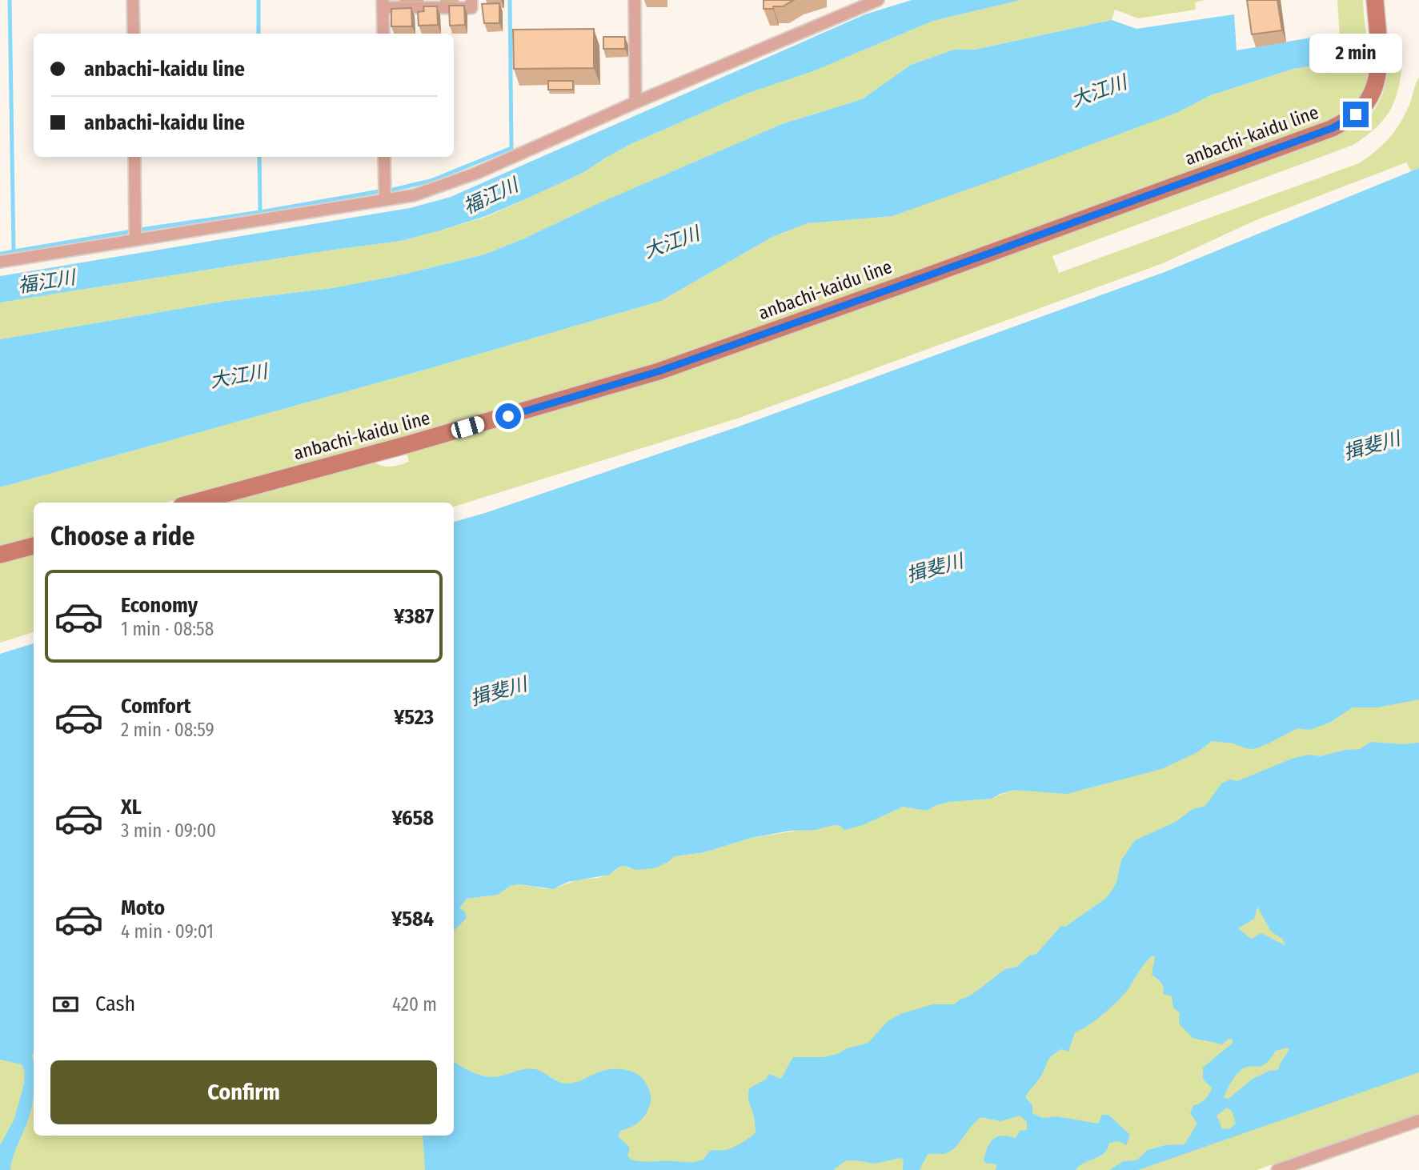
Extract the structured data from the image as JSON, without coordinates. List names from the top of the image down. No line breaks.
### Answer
{"streets":{"main road":["anbachi-kaidu line"]},"water":["大江川","福江川","揖斐川"],"page":{"bubble":"2 min","banner":["anbachi-kaidu line","anbachi-kaidu line"],"heading":"Choose a ride","list":[{"name":"Economy","note":"1 min · 08:58","value":"¥387"},{"name":"Comfort","note":"2 min · 08:59","value":"¥523"},{"name":"XL","note":"3 min · 09:00","value":"¥658"},{"name":"Moto","note":"4 min · 09:01","value":"¥584"}],"pay":["Cash","420 m"],"buttons":"Confirm"}}
